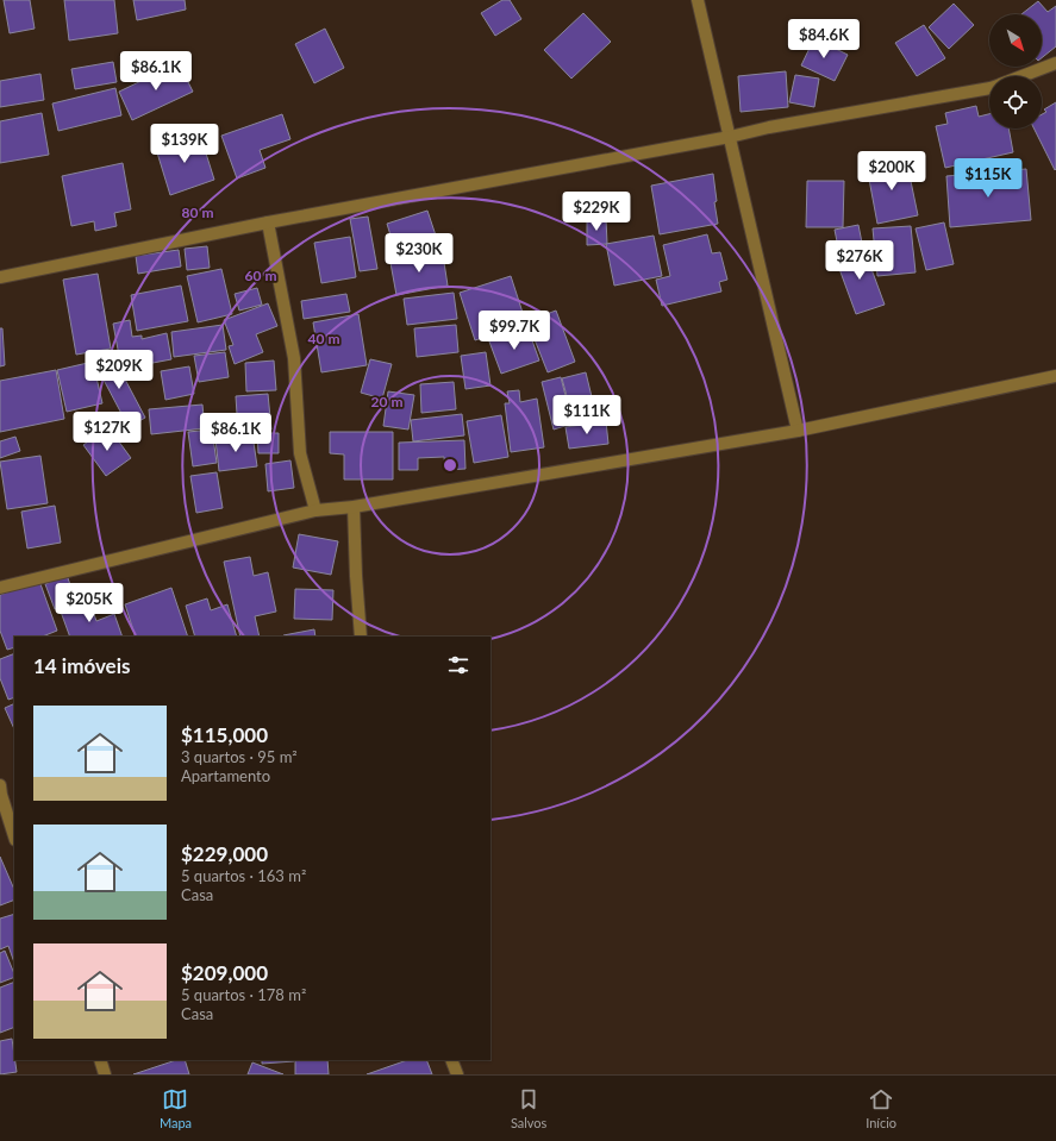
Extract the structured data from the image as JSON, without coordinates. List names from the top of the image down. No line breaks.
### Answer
{"north":"bottom right","page":{"price":["$84.6K","$86.1K","$139K","$200K","$115K","$229K","$230K","$276K","$99.7K","$209K","$111K","$127K","$86.1K","$205K"],"heading":"14 imóveis","list":[{"name":"$115,000","note":"3 quartos · 95 m² · Apartamento"},{"name":"$229,000","note":"5 quartos · 163 m² · Casa"},{"name":"$209,000","note":"5 quartos · 178 m² · Casa"}],"tabs":["Mapa","Salvos","Início"]},"rings":["80 m","60 m","40 m","20 m"]}
